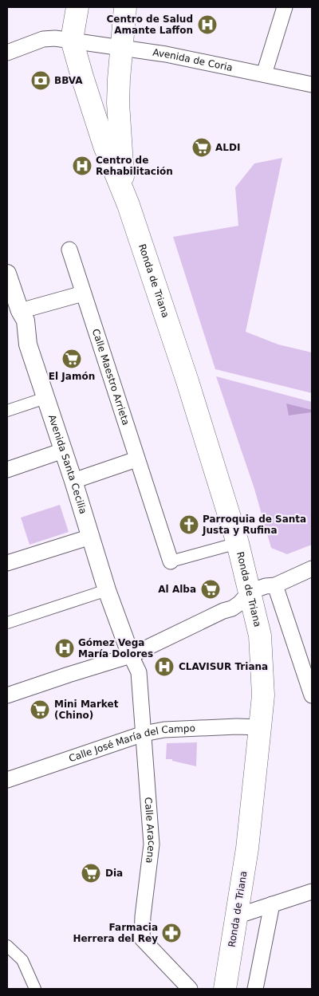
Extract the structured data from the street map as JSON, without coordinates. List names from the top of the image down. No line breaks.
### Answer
{"streets":{"main road":["Ronda de Triana"],"street":["Avenida de Coria","Calle Maestro Arrieta","Avenida Santa Cecilia","Calle José María del Campo","Calle Aracena"]},"crossings":[["Avenida de Coria","Ronda de Triana"],["Ronda de Triana","Calle José María del Campo"],["Avenida Santa Cecilia","Calle Aracena"],["Calle José María del Campo","Calle Aracena"]],"places":{"hospital":["Centro de Salud Amante Laffon","Centro de Rehabilitación","Gómez Vega María Dolores","CLAVISUR Triana"],"bank":["BBVA"],"supermarket":["ALDI","El Jamón","Al Alba","Mini Market (Chino)","Dia"],"church":["Parroquia de Santa Justa y Rufina"],"pharmacy":["Farmacia Herrera del Rey"]}}
